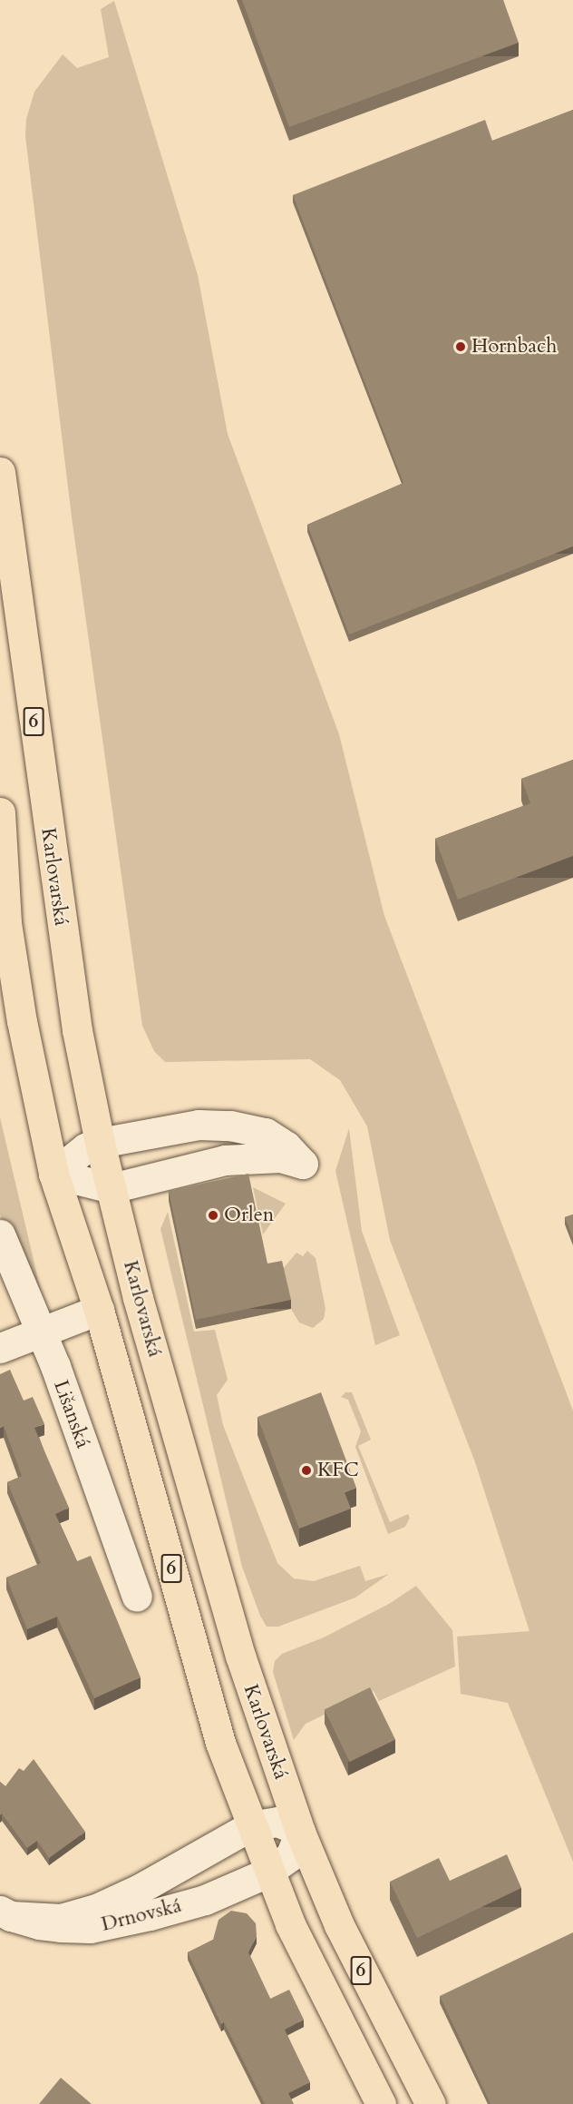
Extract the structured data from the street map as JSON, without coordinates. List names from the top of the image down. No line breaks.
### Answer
{"streets":{"main road":["6","Karlovarská"],"street":["Lišanská","Drnovská"]},"crossings":[["Karlovarská","Drnovská"]],"places":["Hornbach","Orlen","KFC"]}
